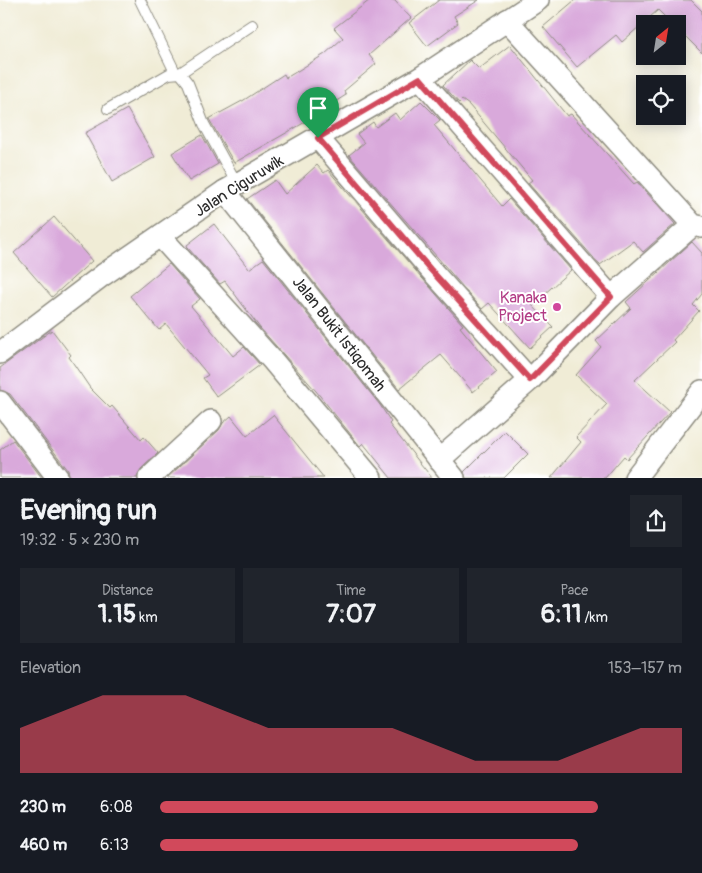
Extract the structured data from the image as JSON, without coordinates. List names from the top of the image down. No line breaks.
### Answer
{"streets":{"street":["Jalan Ciguruwik","Jalan Bukit Istiqomah"]},"crossings":[["Jalan Ciguruwik","Jalan Bukit Istiqomah"]],"places":["Kanaka Project"],"north":"top right","page":{"heading":["Evening run","19:32 · 5 × 230 m"],"stats":[["Distance","1.15 km"],["Time","7:07"],["Pace","6:11 /km"]],"chart":["Elevation","153–157 m"],"list":[{"name":"230 m","note":"6:08"},{"name":"460 m","note":"6:13"}]}}
